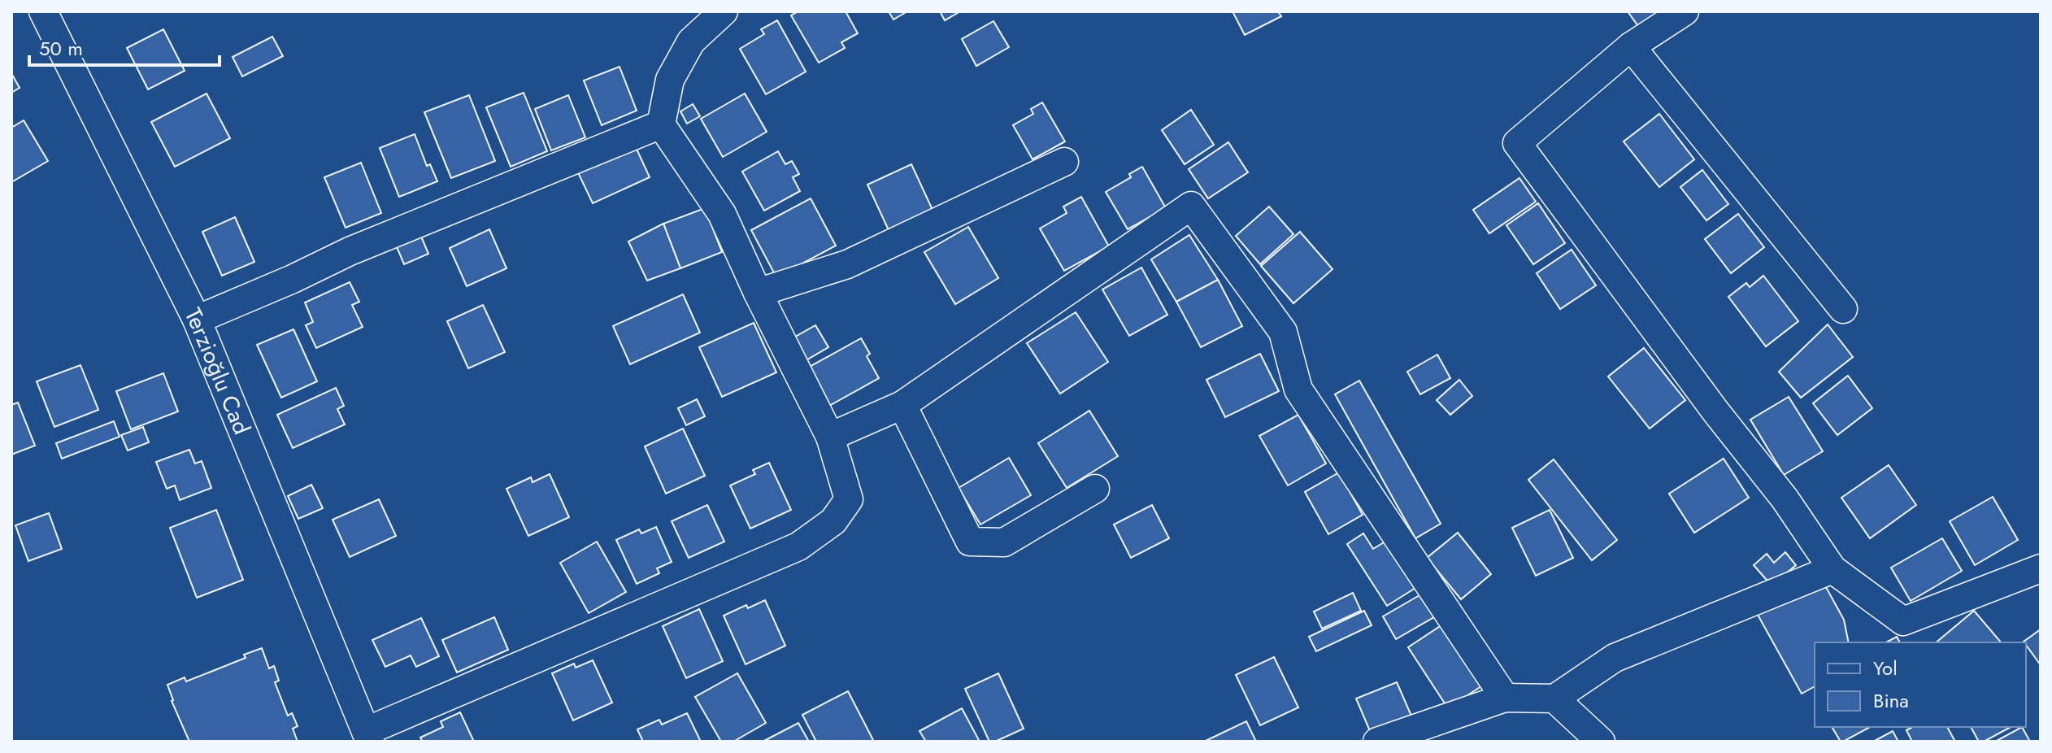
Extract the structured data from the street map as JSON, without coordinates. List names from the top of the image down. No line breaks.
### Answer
{"streets":{"street":["Terzioğlu Cad"]},"legend":["Yol","Bina"],"scale_bar":"50 m"}
